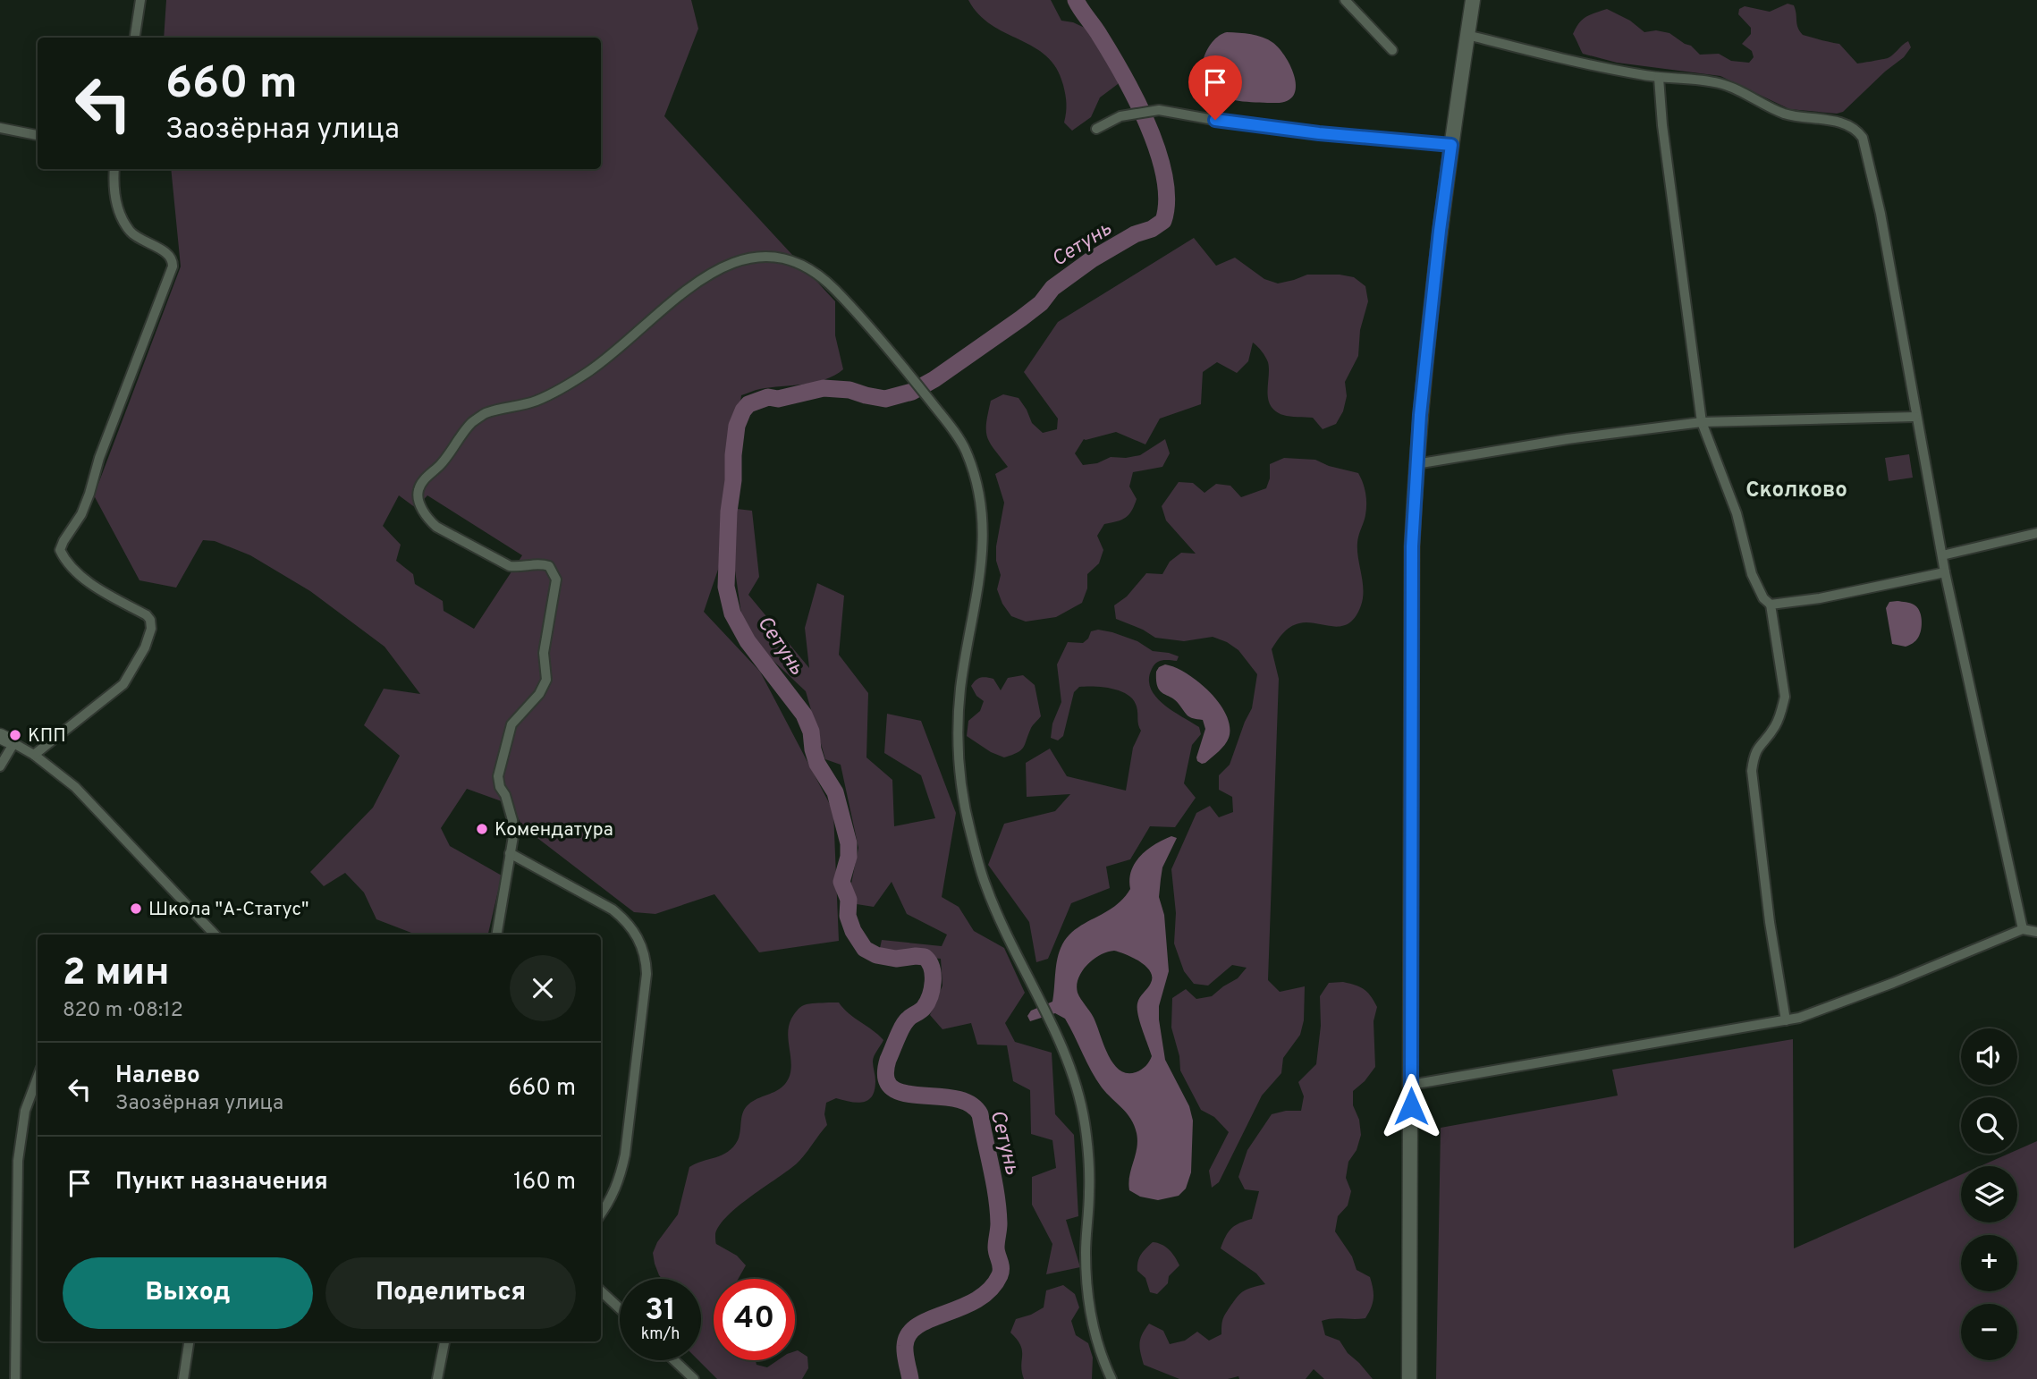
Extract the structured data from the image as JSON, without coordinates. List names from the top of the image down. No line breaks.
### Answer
{"districts":["Сколково"],"water":["Сетунь"],"places":["КПП","Комендатура","Школа \"А-Статус\""],"page":{"turn":["660 m","Заозёрная улица"],"heading":["2 мин","820 m · 08:12"],"map_buttons":["+","−"],"list":[{"name":"Налево","note":"Заозёрная улица","value":"660 m"},{"name":"Пункт назначения","value":"160 m"}],"buttons":["Выход","Поделиться"],"speed":"31 km/h","limit":"40"}}
